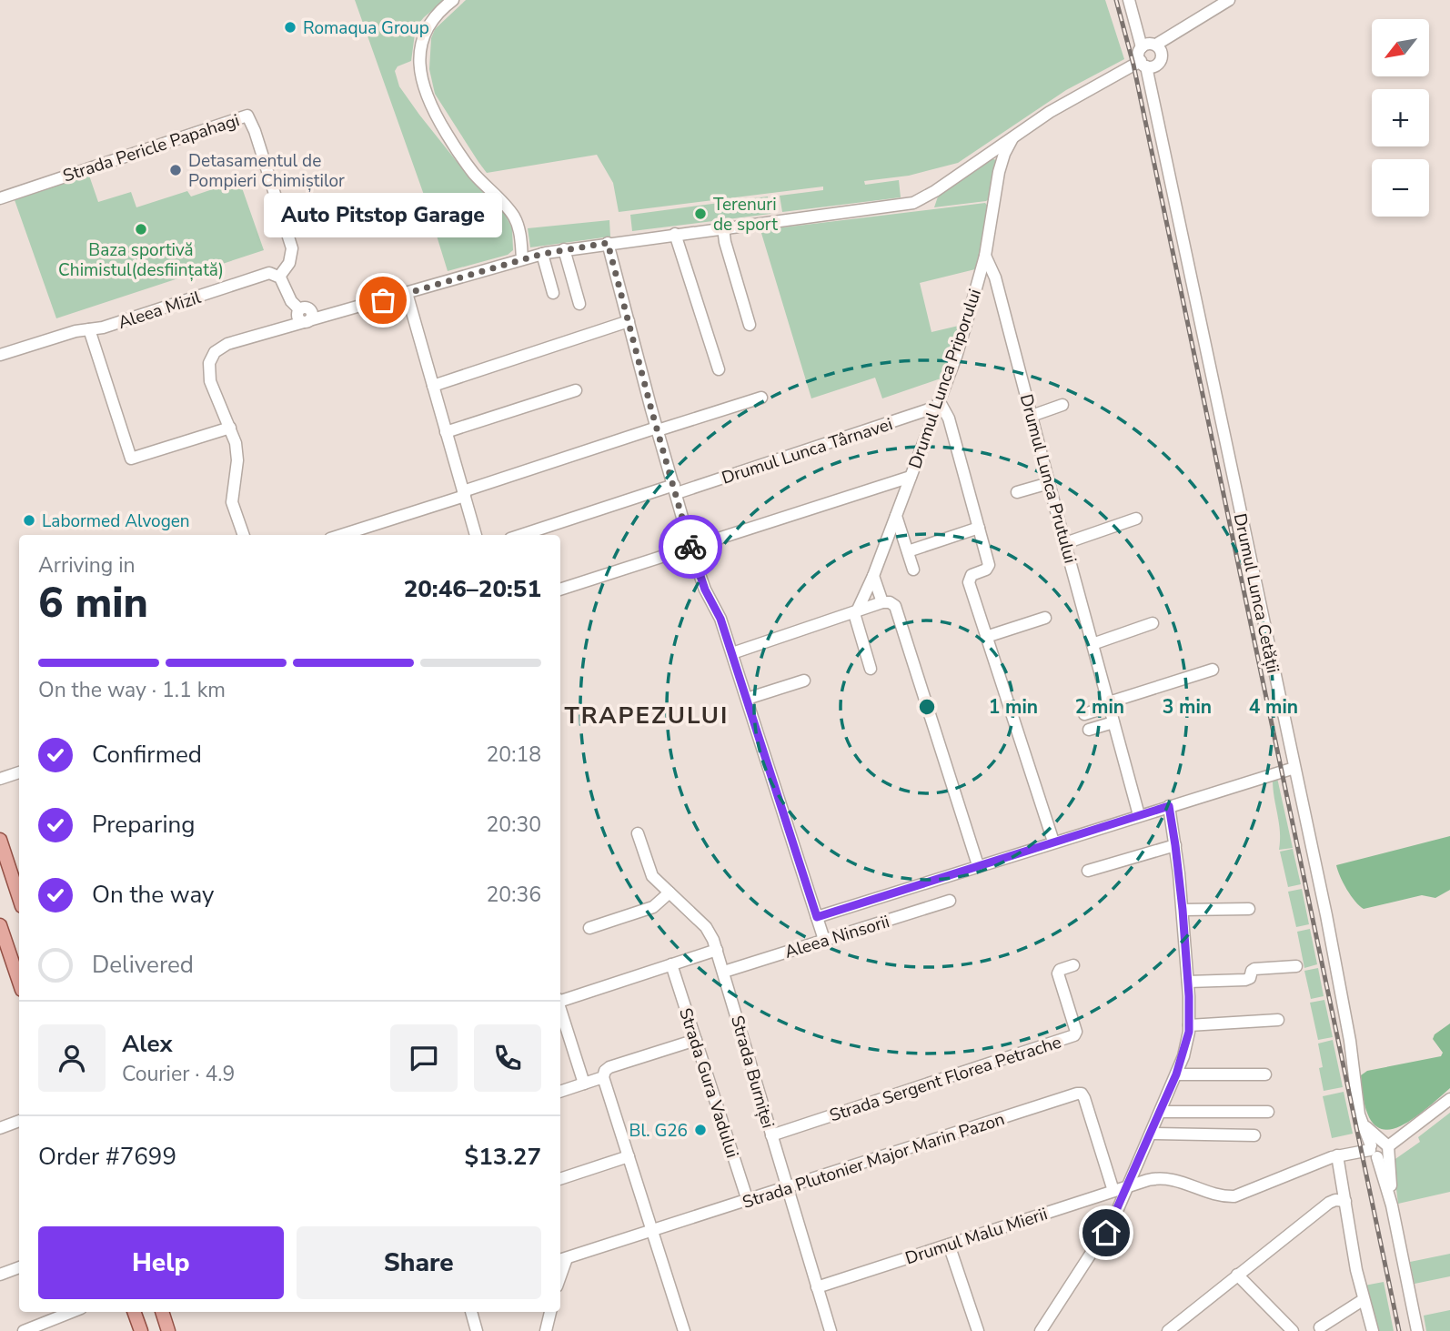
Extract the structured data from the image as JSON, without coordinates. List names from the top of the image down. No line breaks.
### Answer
{"streets":{"street":["Strada Pericle Papahagi","Aleea Mizil","Drumul Lunca Priporului","Drumul Lunca Târnavei","Drumul Lunca Prutului","Drumul Lunca Cetății","Aleea Ninsorii","Strada Burniței","Strada Sergent Florea Petrache","Strada Gura Vadului","Strada Plutonier Major Marin Pazon","Drumul Malu Mierii"]},"crossings":[["Strada Pericle Papahagi","Aleea Mizil"],["Drumul Lunca Priporului","Drumul Lunca Târnavei"],["Drumul Lunca Priporului","Drumul Lunca Prutului"],["Drumul Lunca Cetății","Drumul Malu Mierii"],["Aleea Ninsorii","Strada Burniței"],["Strada Burniței","Strada Sergent Florea Petrache"],["Strada Burniței","Strada Plutonier Major Marin Pazon"],["Strada Burniței","Drumul Malu Mierii"],["Strada Gura Vadului","Strada Plutonier Major Marin Pazon"],["Strada Plutonier Major Marin Pazon","Drumul Malu Mierii"]],"districts":["TRAPEZULUI"],"places":["Romaqua Group","Detasamentul de Pompieri Chimiștilor","Terenuri de sport","Baza sportivă Chimistul(desființată)","Auto Pitstop Garage","Labormed Alvogen","Bl. G26"],"north":"bottom left","page":{"map_buttons":["+","−"],"bubble":"Auto Pitstop Garage","heading":["6 min","Arriving in","20:46–20:51"],"panel":["Alex","Courier · 4.9","Order #7699","$13.27"],"bar":"On the way · 1.1 km","list":[["Confirmed","20:18"],["Preparing","20:30"],["On the way","20:36"],"Delivered"],"buttons":["Help","Share"]},"rings":["1 min","2 min","3 min","4 min"]}
